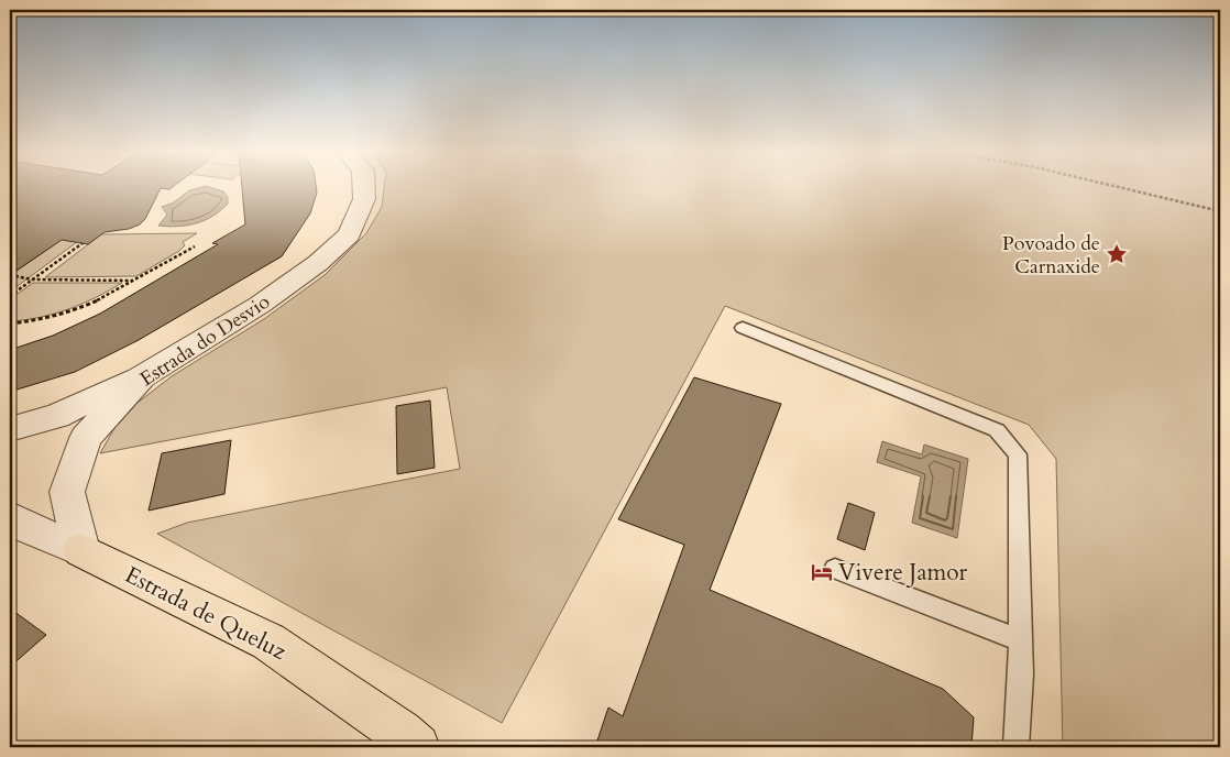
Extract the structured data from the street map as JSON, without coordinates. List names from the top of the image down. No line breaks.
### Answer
{"streets":{"main road":["Estrada de Queluz"],"street":["Estrada do Desvio"]},"crossings":[["Estrada do Desvio","Estrada de Queluz"]],"places":{"place":["Povoado de Carnaxide"],"hotel":["Vivere Jamor"]}}
